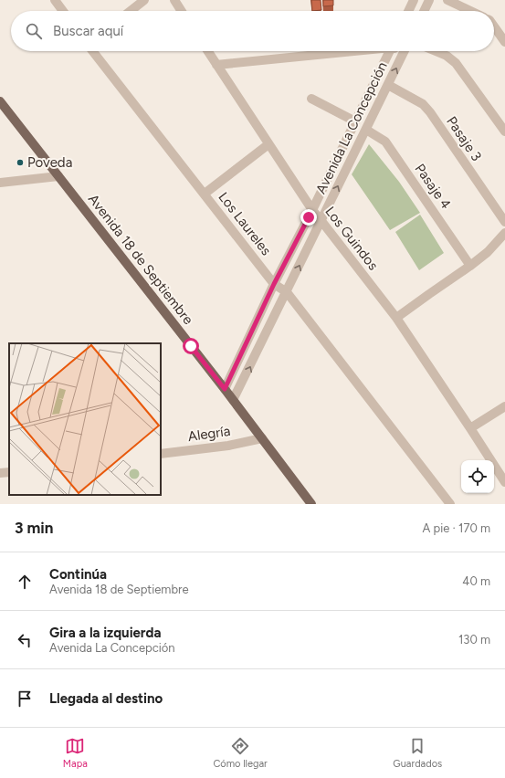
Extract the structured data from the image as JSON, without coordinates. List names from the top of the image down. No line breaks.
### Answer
{"streets":{"main road":["Avenida 18 de Septiembre"],"street":["Avenida La Concepción","Pasaje 3","Pasaje 4","Los Laureles","Los Guindos","Alegría"]},"crossings":[["Avenida La Concepción","Pasaje 3"],["Avenida La Concepción","Pasaje 4"],["Avenida La Concepción","Los Laureles"],["Avenida La Concepción","Los Guindos"],["Avenida La Concepción","Avenida 18 de Septiembre"],["Avenida 18 de Septiembre","Alegría"]],"places":["Poveda"],"page":{"search":"Buscar aquí","heading":["3 min","A pie · 170 m"],"list":[["Continúa","Avenida 18 de Septiembre","40 m"],["Gira a la izquierda","Avenida La Concepción","130 m"],"Llegada al destino"],"nav":["Mapa","Cómo llegar","Guardados"]}}
